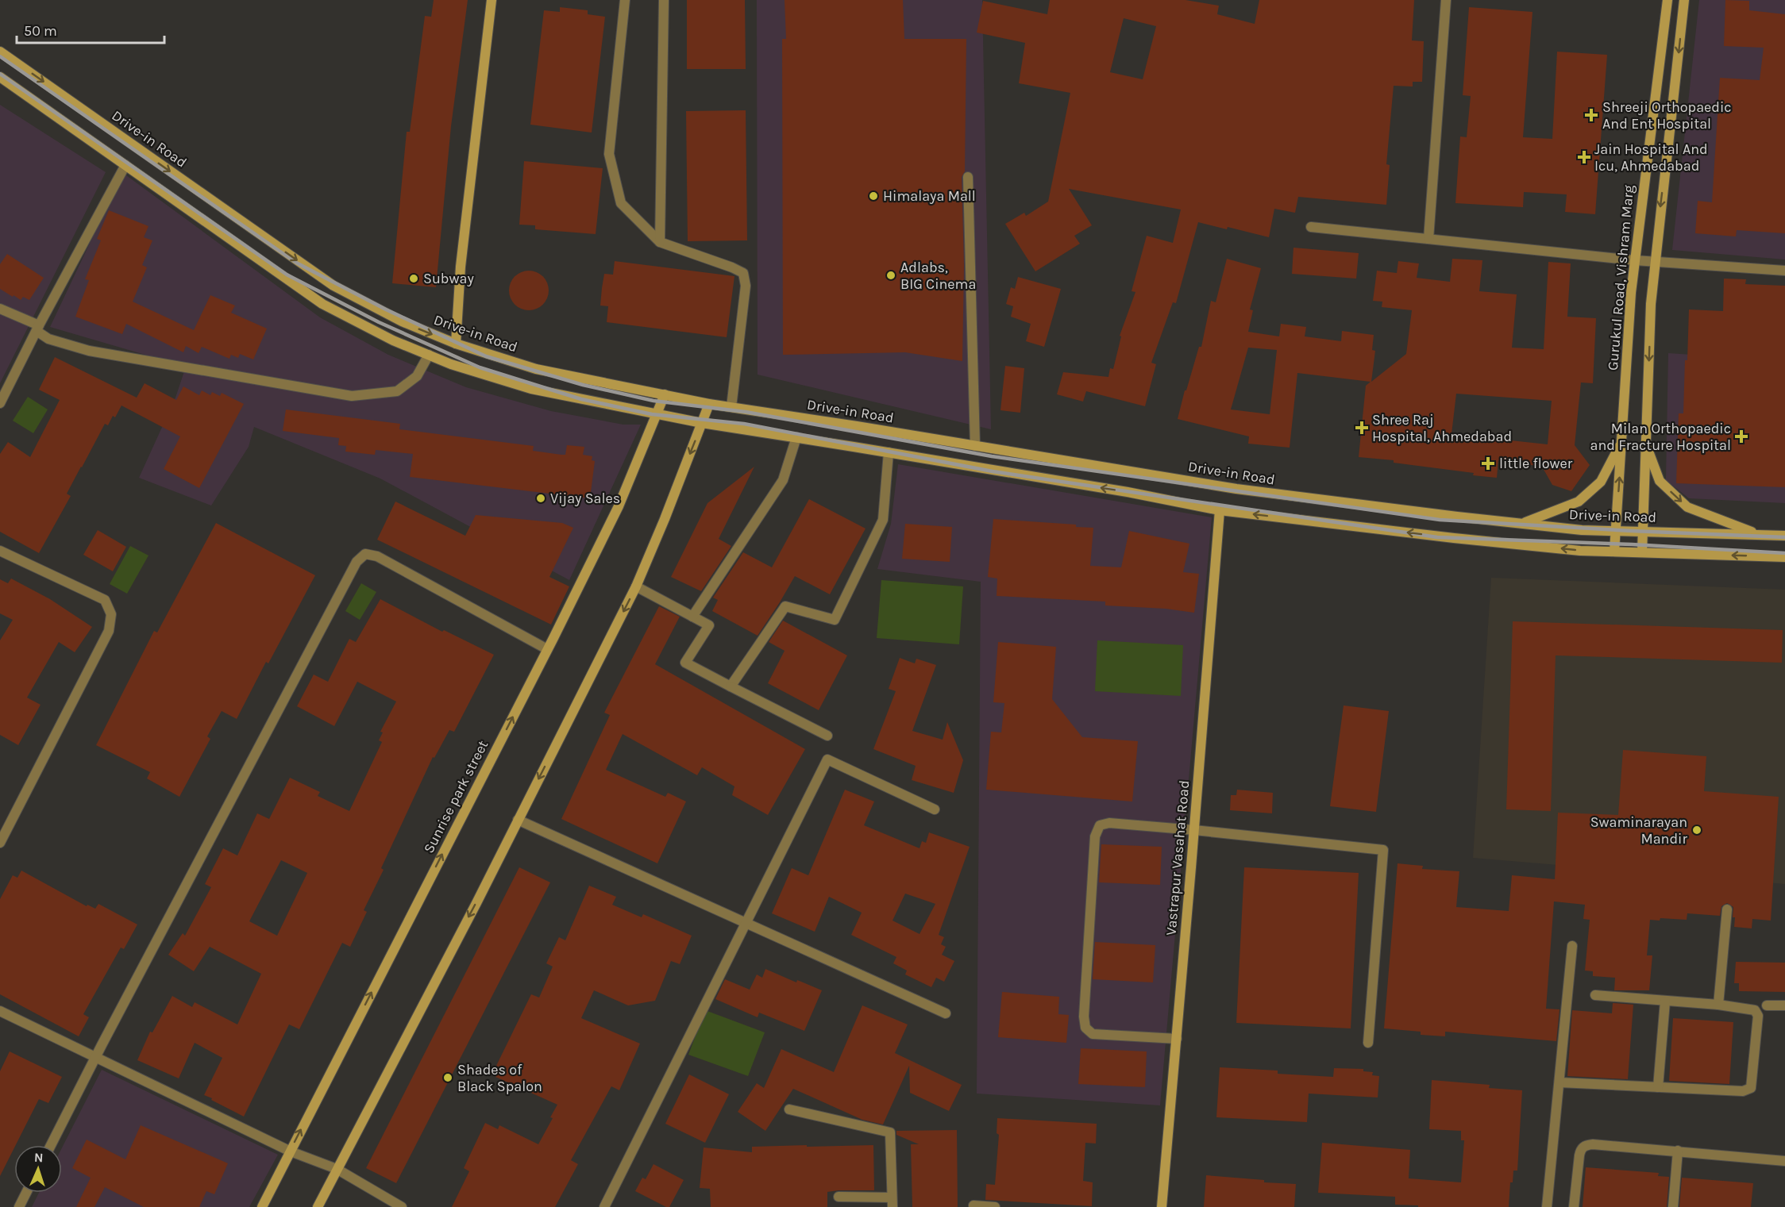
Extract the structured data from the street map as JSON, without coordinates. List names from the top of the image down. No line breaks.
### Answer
{"streets":{"main road":["Drive-in Road","Gurukul Road, Vishram Marg","Sunrise park street","Vastrapur Vasahat Road"]},"crossings":[["Drive-in Road","Gurukul Road, Vishram Marg"],["Drive-in Road","Sunrise park street"]],"places":{"health":["Shreeji Orthopaedic And Ent Hospital","Jain Hospital And Icu, Ahmedabad","Shree Raj Hospital, Ahmedabad","Milan Orthopaedic and Fracture Hospital","little flower"],"other":["Himalaya Mall","Adlabs, BIG Cinema","Subway","Vijay Sales","Swaminarayan Mandir","Shades of Black Spalon"]},"scale_bar":"50 m","north":"top"}
